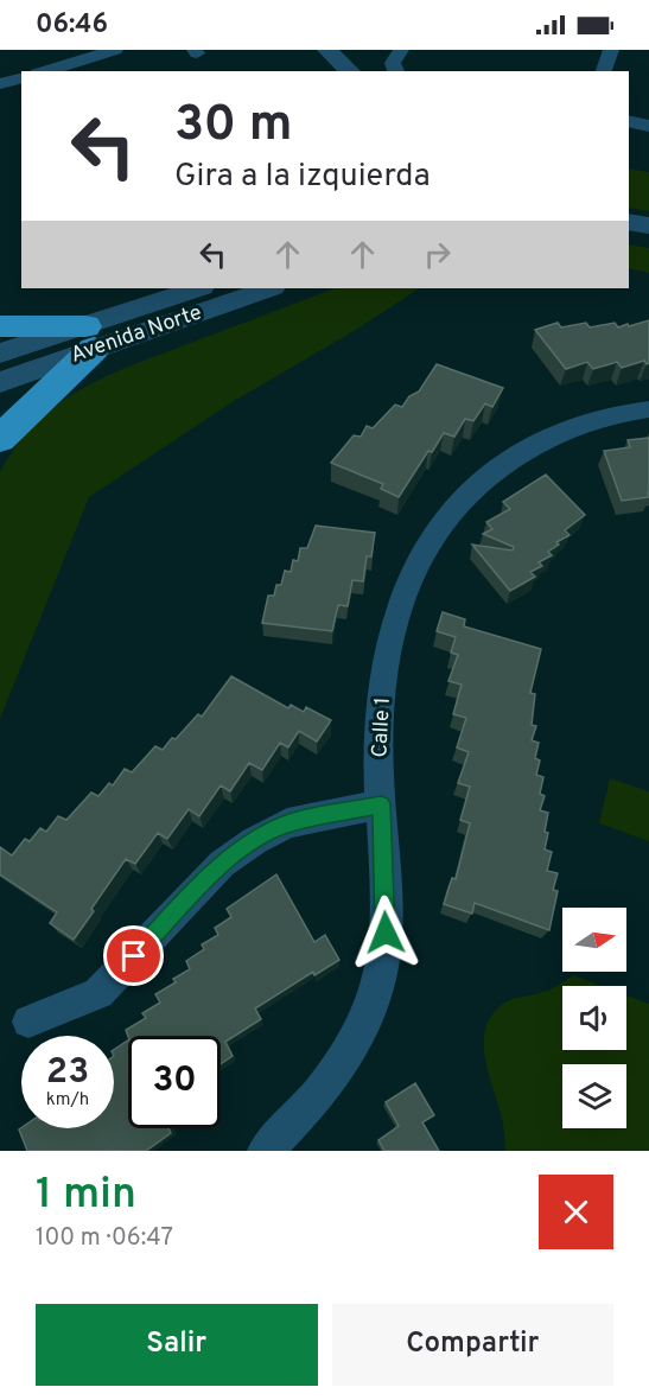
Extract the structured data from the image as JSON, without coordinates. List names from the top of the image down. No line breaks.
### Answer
{"streets":{"street":["Avenida Norte","Calle 1"]},"north":"right","page":{"status":"06:46","turn":["30 m","Gira a la izquierda"],"speed":"23 km/h","limit":"30","heading":["1 min","100 m · 06:47"],"buttons":["Salir","Compartir"]}}
